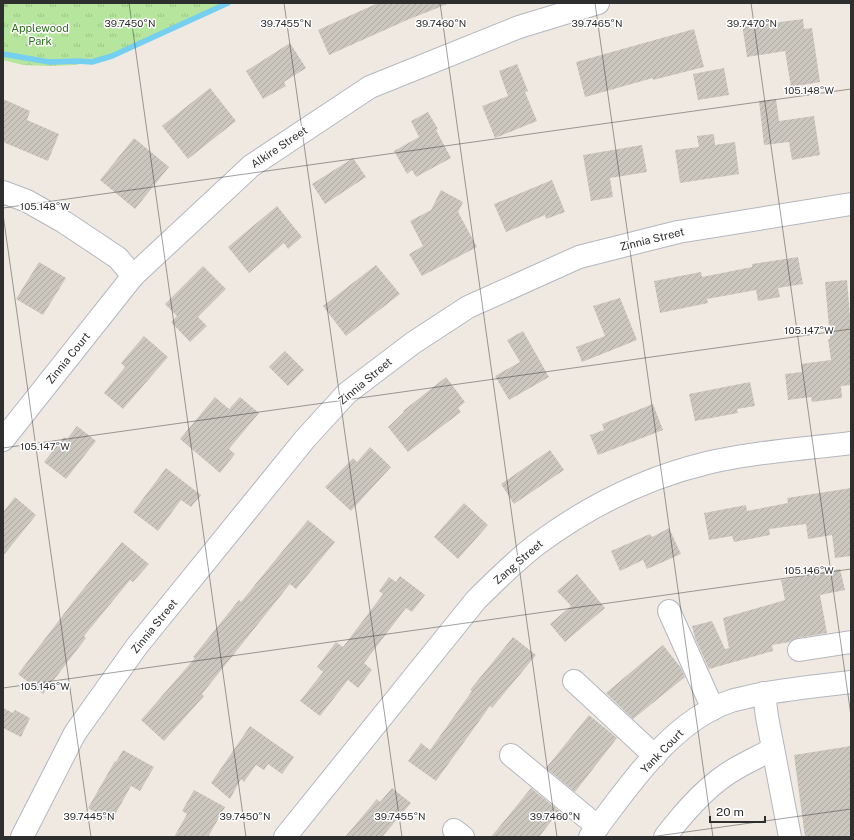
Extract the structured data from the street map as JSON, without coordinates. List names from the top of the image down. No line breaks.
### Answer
{"streets":{"street":["Alkire Street","Zinnia Street","Zinnia Court","Zang Street","Yank Court"]},"crossings":[["Alkire Street","Zinnia Court"]],"parks":["Applewood Park"],"scale_bar":"20 m","coordinates":["39.7450°N","39.7455°N","39.7460°N","39.7465°N","39.7470°N","105.148°W","105.147°W","105.146°W","39.7445°N"]}
